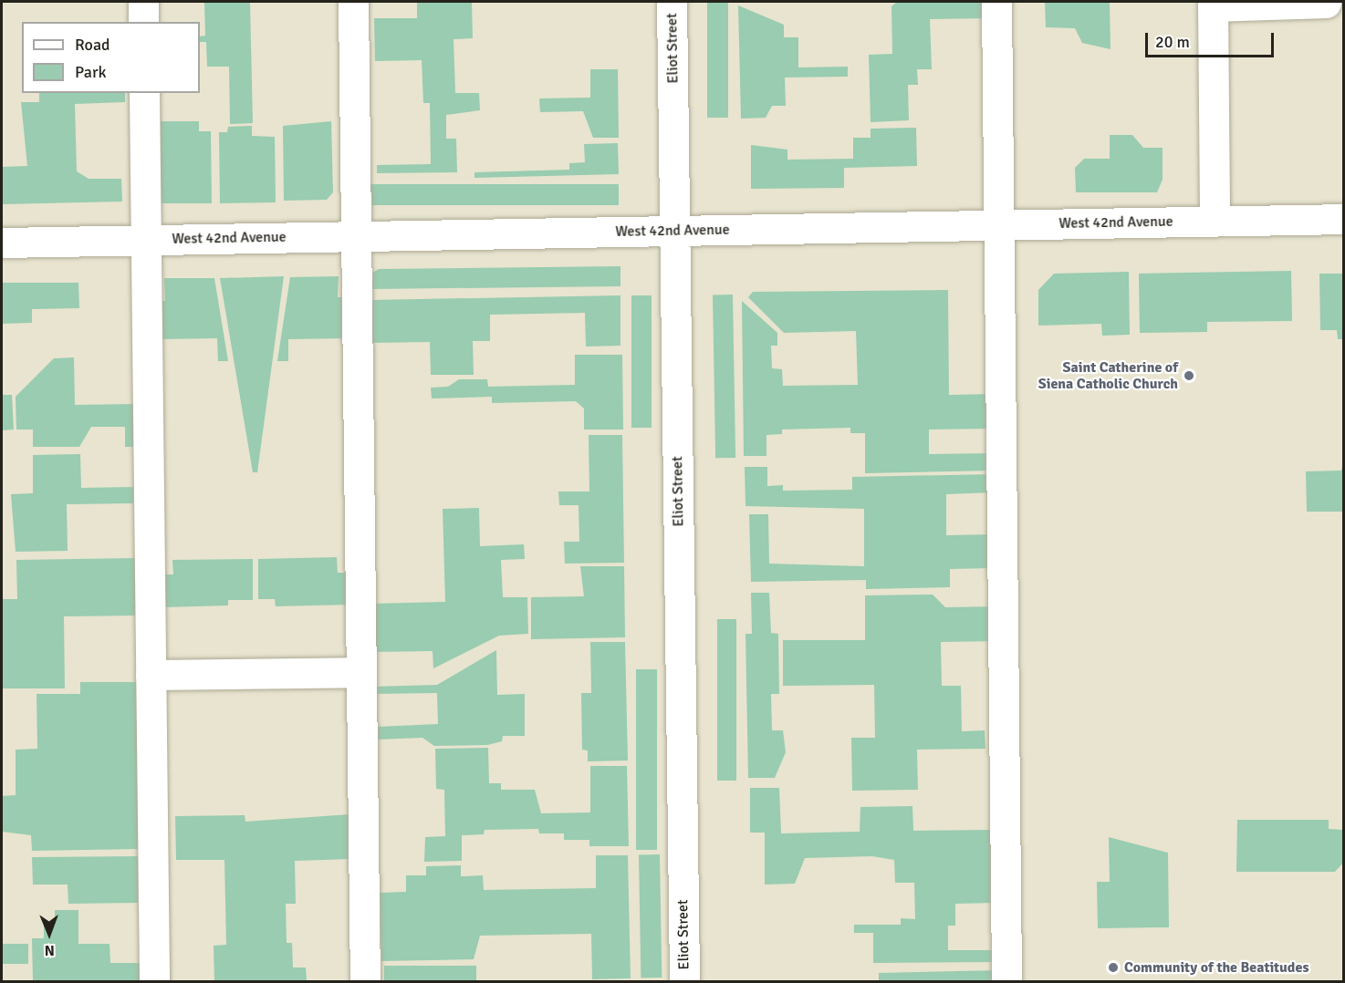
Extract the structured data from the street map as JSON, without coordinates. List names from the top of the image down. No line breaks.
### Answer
{"streets":{"street":["Eliot Street","West 42nd Avenue"]},"crossings":[["Eliot Street","West 42nd Avenue"]],"places":["Saint Catherine of Siena Catholic Church","Community of the Beatitudes"],"legend":["Road","Park"],"scale_bar":"20 m","north":"bottom"}
